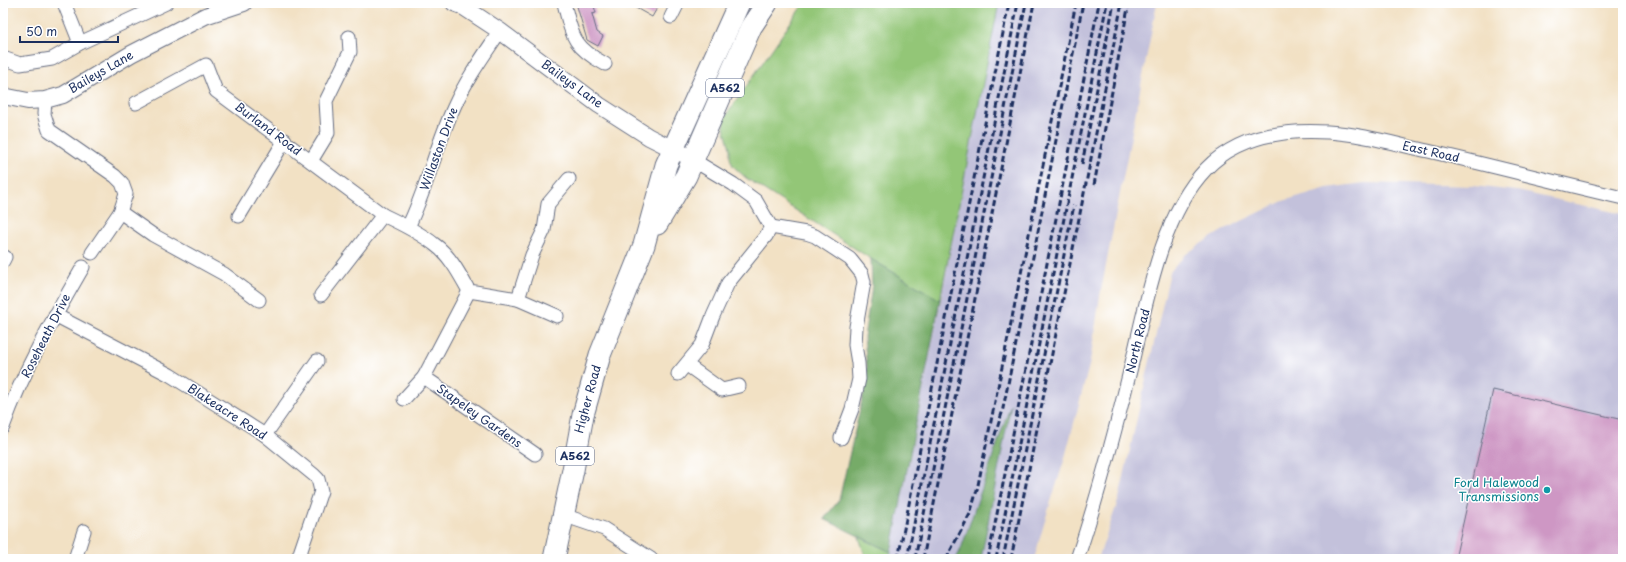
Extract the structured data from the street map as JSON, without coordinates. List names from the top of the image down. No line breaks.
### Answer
{"streets":{"highway":["A562","Higher Road"],"street":["Baileys Lane","Burland Road","Willaston Drive","East Road","Roseheath Drive","North Road","Blakeacre Road","Stapeley Gardens"]},"crossings":[["Baileys Lane","Willaston Drive"],["Baileys Lane","Higher Road"],["Burland Road","Willaston Drive"],["Burland Road","Stapeley Gardens"],["East Road","North Road"],["Roseheath Drive","Blakeacre Road"]],"places":["Ford Halewood Transmissions"],"scale_bar":"50 m"}
